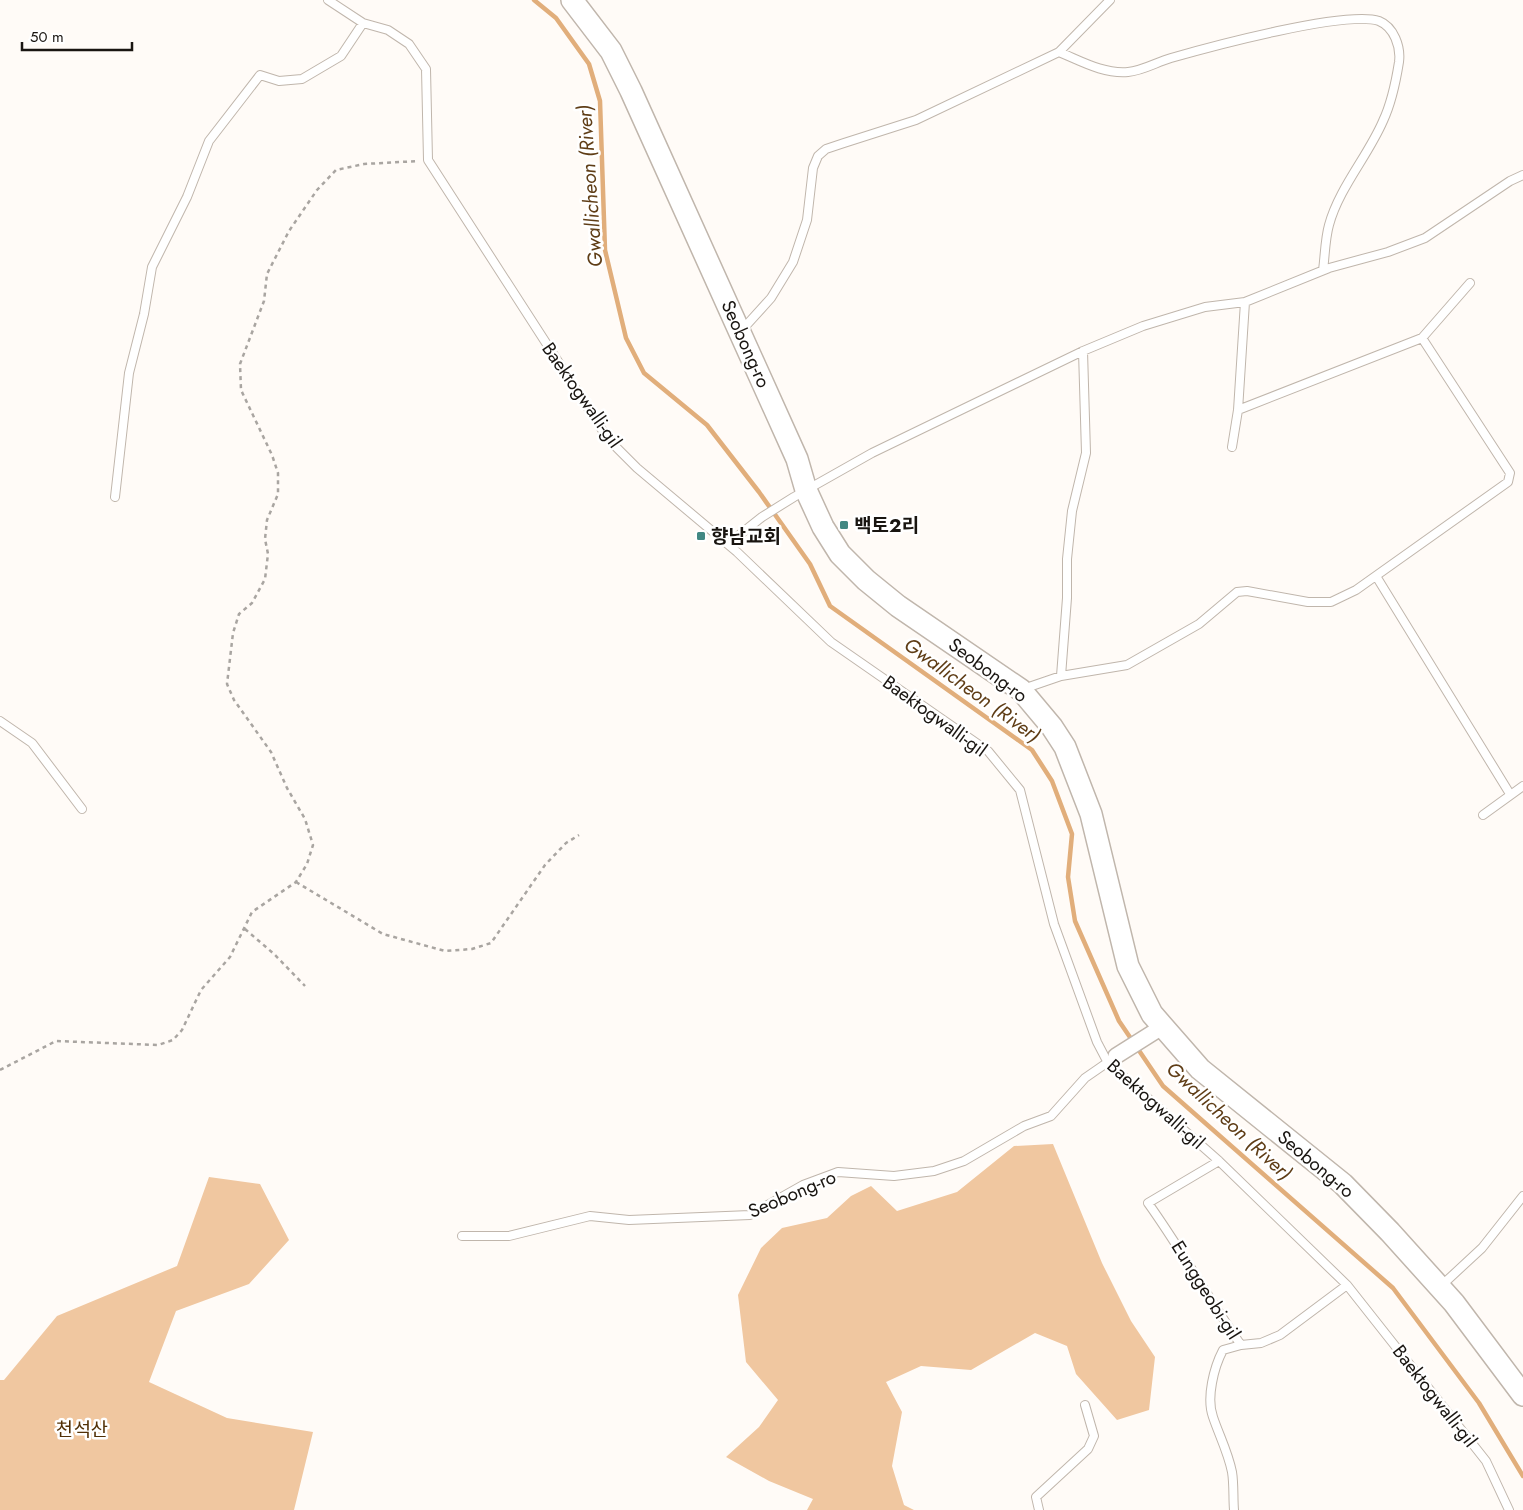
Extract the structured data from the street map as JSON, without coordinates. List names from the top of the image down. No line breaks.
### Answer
{"streets":{"main road":["Seobong-ro"],"lane":["Baektogwalli-gil","Eunggeobi-gil"]},"crossings":[["Seobong-ro","Baektogwalli-gil"],["Baektogwalli-gil","Eunggeobi-gil"]],"water":["Gwallicheon (River)"],"parks":["천석산"],"places":{"transit":["백토2리","향남교회"]},"scale_bar":"50 m"}
